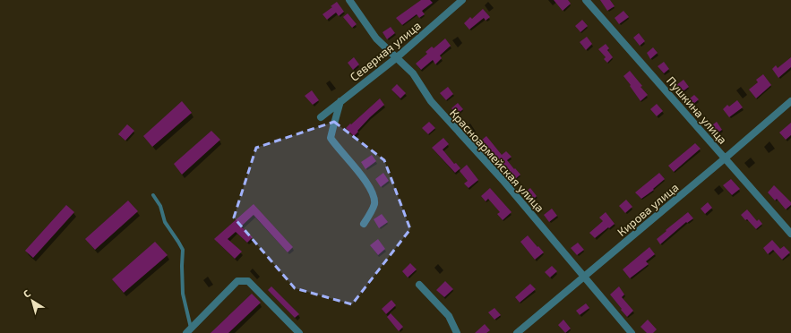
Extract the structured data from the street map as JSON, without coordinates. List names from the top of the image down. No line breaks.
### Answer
{"streets":{"street":["Северная улица","Пушкина улица","Красноармейская улица","Кирова улица"]},"crossings":[["Северная улица","Красноармейская улица"],["Пушкина улица","Кирова улица"],["Красноармейская улица","Кирова улица"]],"north":"top left"}
